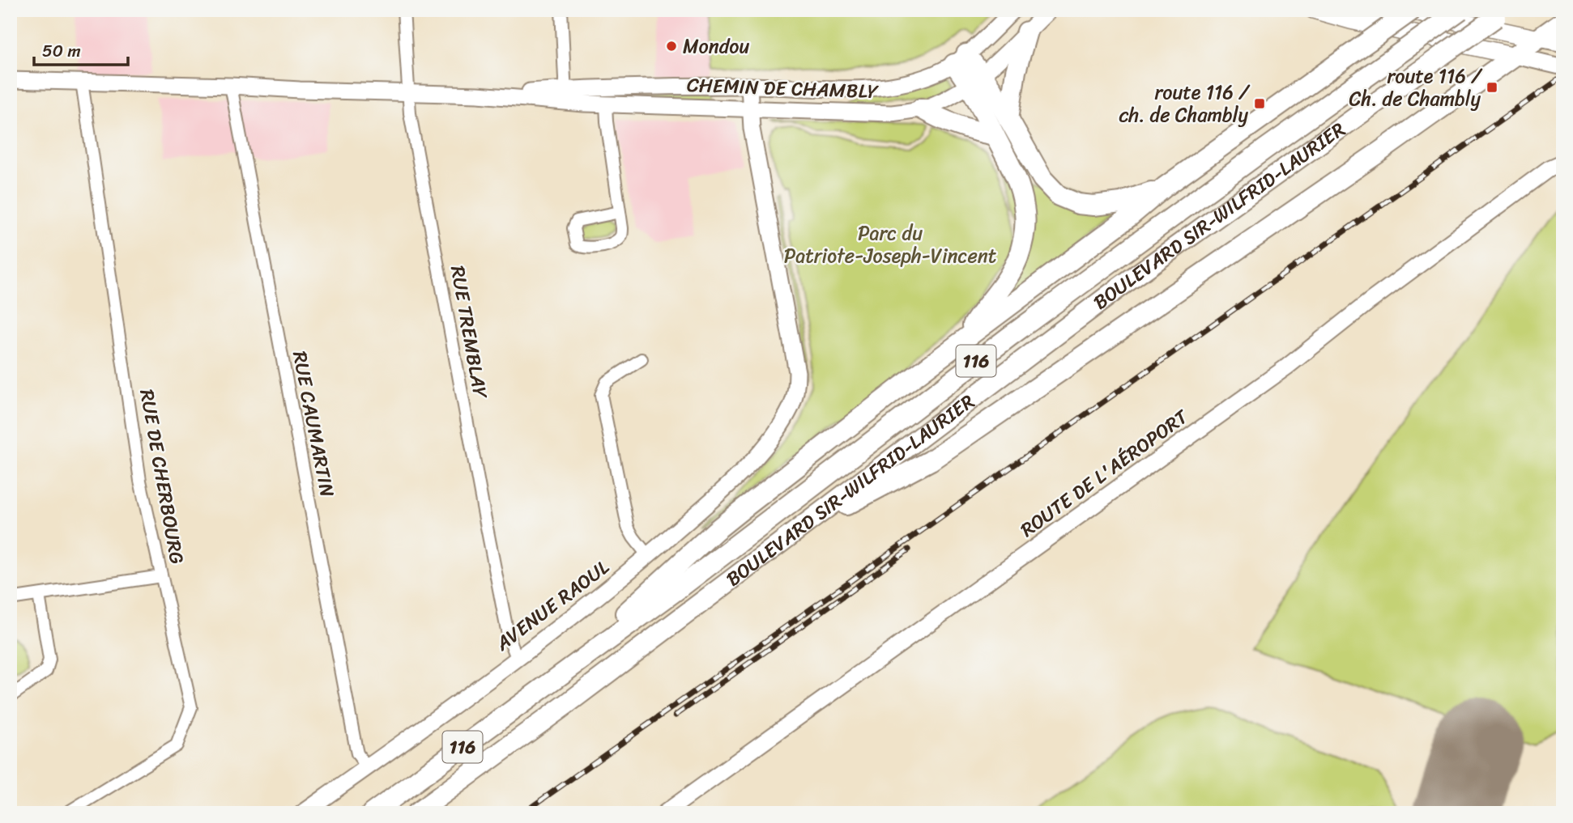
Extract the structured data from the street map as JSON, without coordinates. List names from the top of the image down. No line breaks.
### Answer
{"streets":{"highway":["BOULEVARD SIR-WILFRID-LAURIER","116"],"street":["CHEMIN DE CHAMBLY","RUE TREMBLAY","RUE CAUMARTIN","ROUTE DE L'AÉROPORT","RUE DE CHERBOURG","AVENUE RAOUL"]},"crossings":[["CHEMIN DE CHAMBLY","RUE TREMBLAY"],["CHEMIN DE CHAMBLY","RUE CAUMARTIN"],["CHEMIN DE CHAMBLY","RUE DE CHERBOURG"],["CHEMIN DE CHAMBLY","AVENUE RAOUL"],["RUE TREMBLAY","AVENUE RAOUL"],["RUE CAUMARTIN","AVENUE RAOUL"]],"parks":["Parc du Patriote-Joseph-Vincent"],"places":{"other":["Mondou"],"transit":["route 116 / Ch. de Chambly","route 116 / ch. de Chambly"]},"scale_bar":"50 m"}
